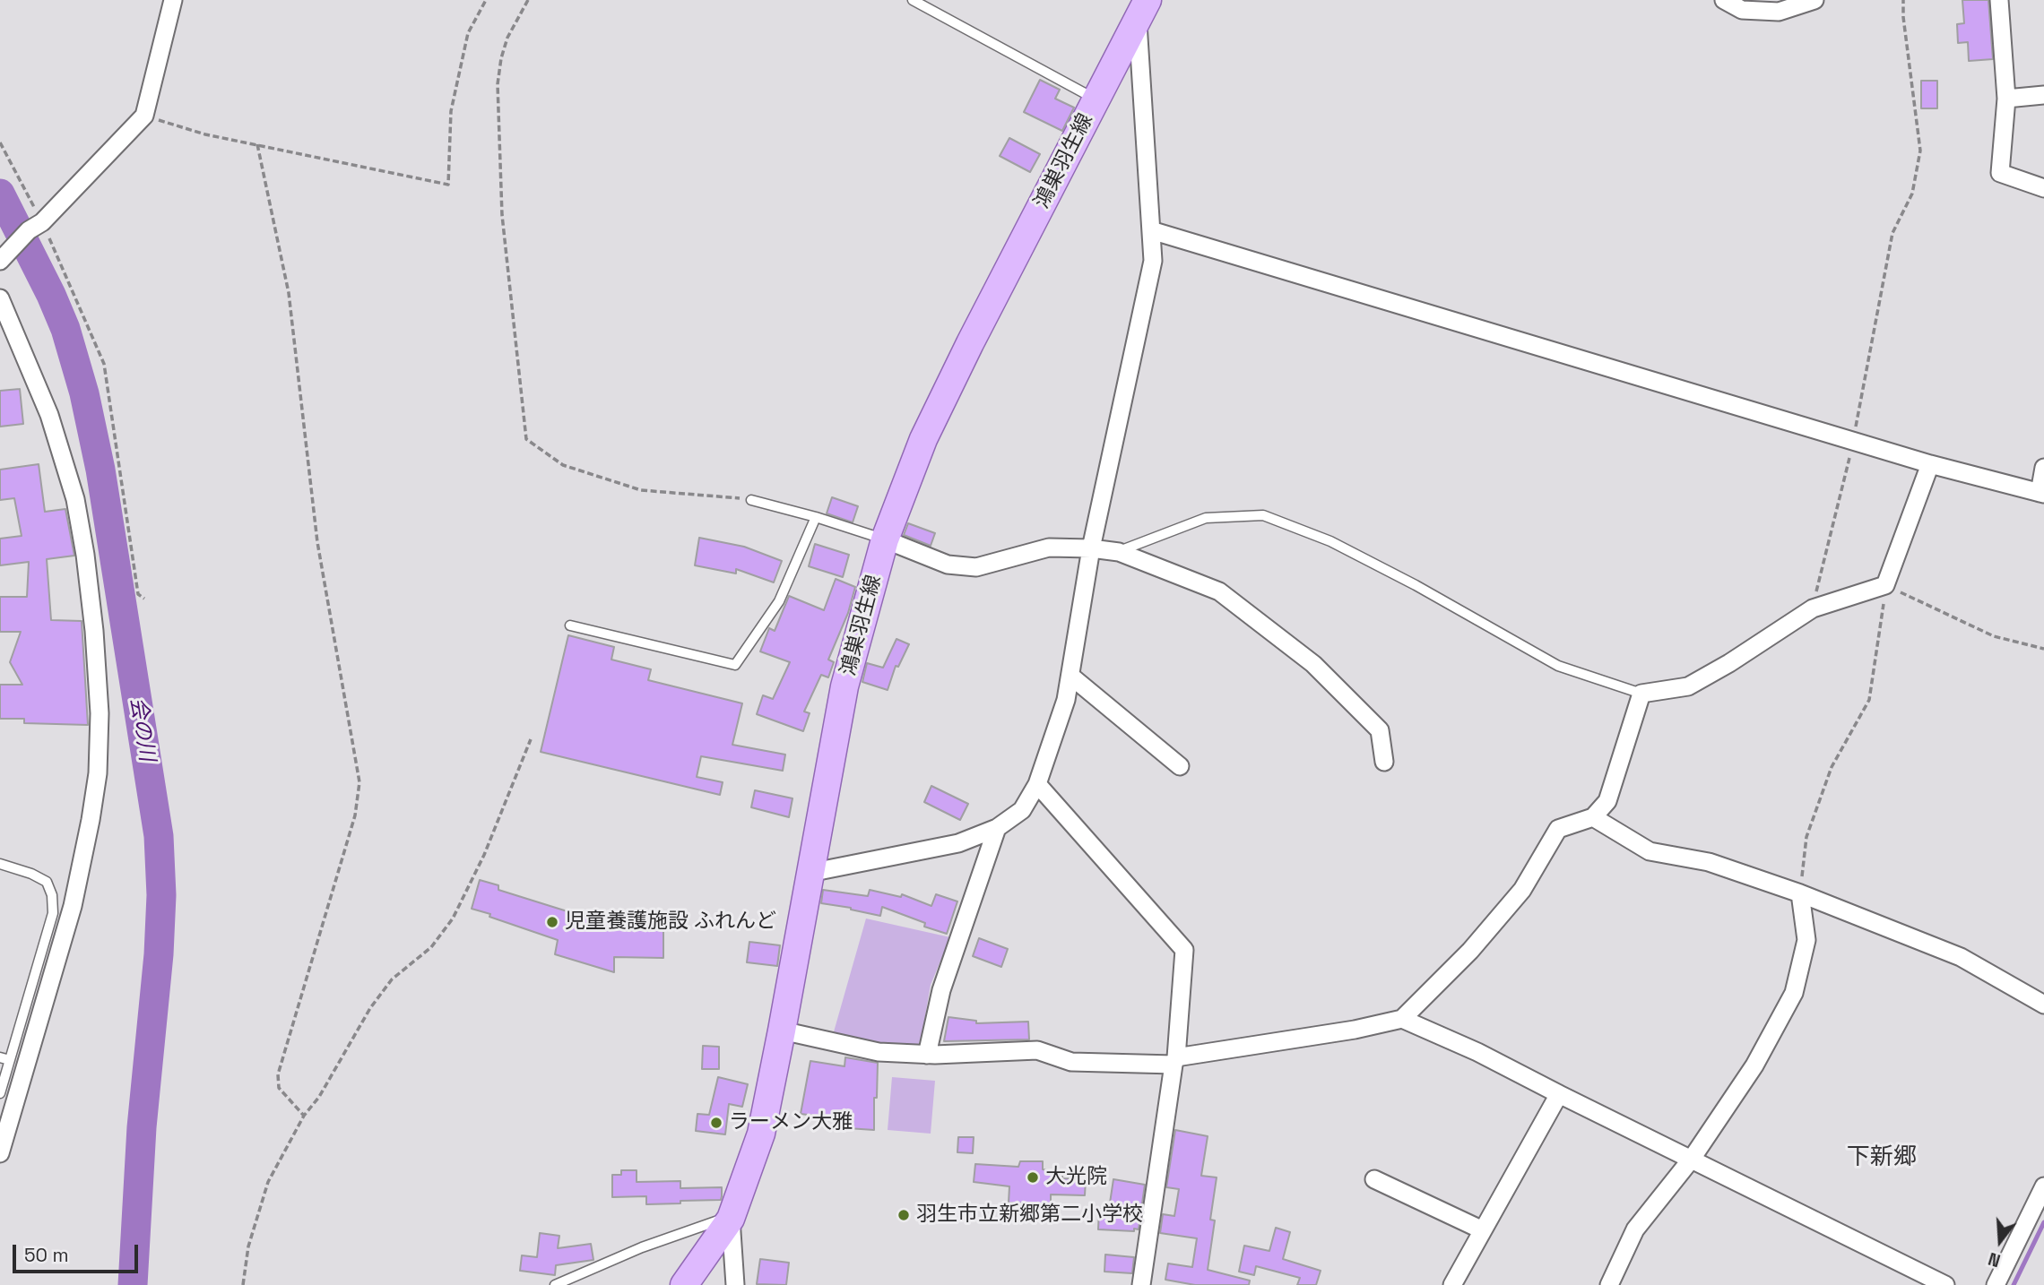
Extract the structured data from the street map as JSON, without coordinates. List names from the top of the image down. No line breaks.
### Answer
{"streets":{"main road":["鴻巣羽生線"]},"districts":["下新郷"],"water":["会の川"],"places":["児童養護施設 ふれんど","ラーメン大雅","大光院","羽生市立新郷第二小学校"],"scale_bar":"50 m","north":"bottom"}
